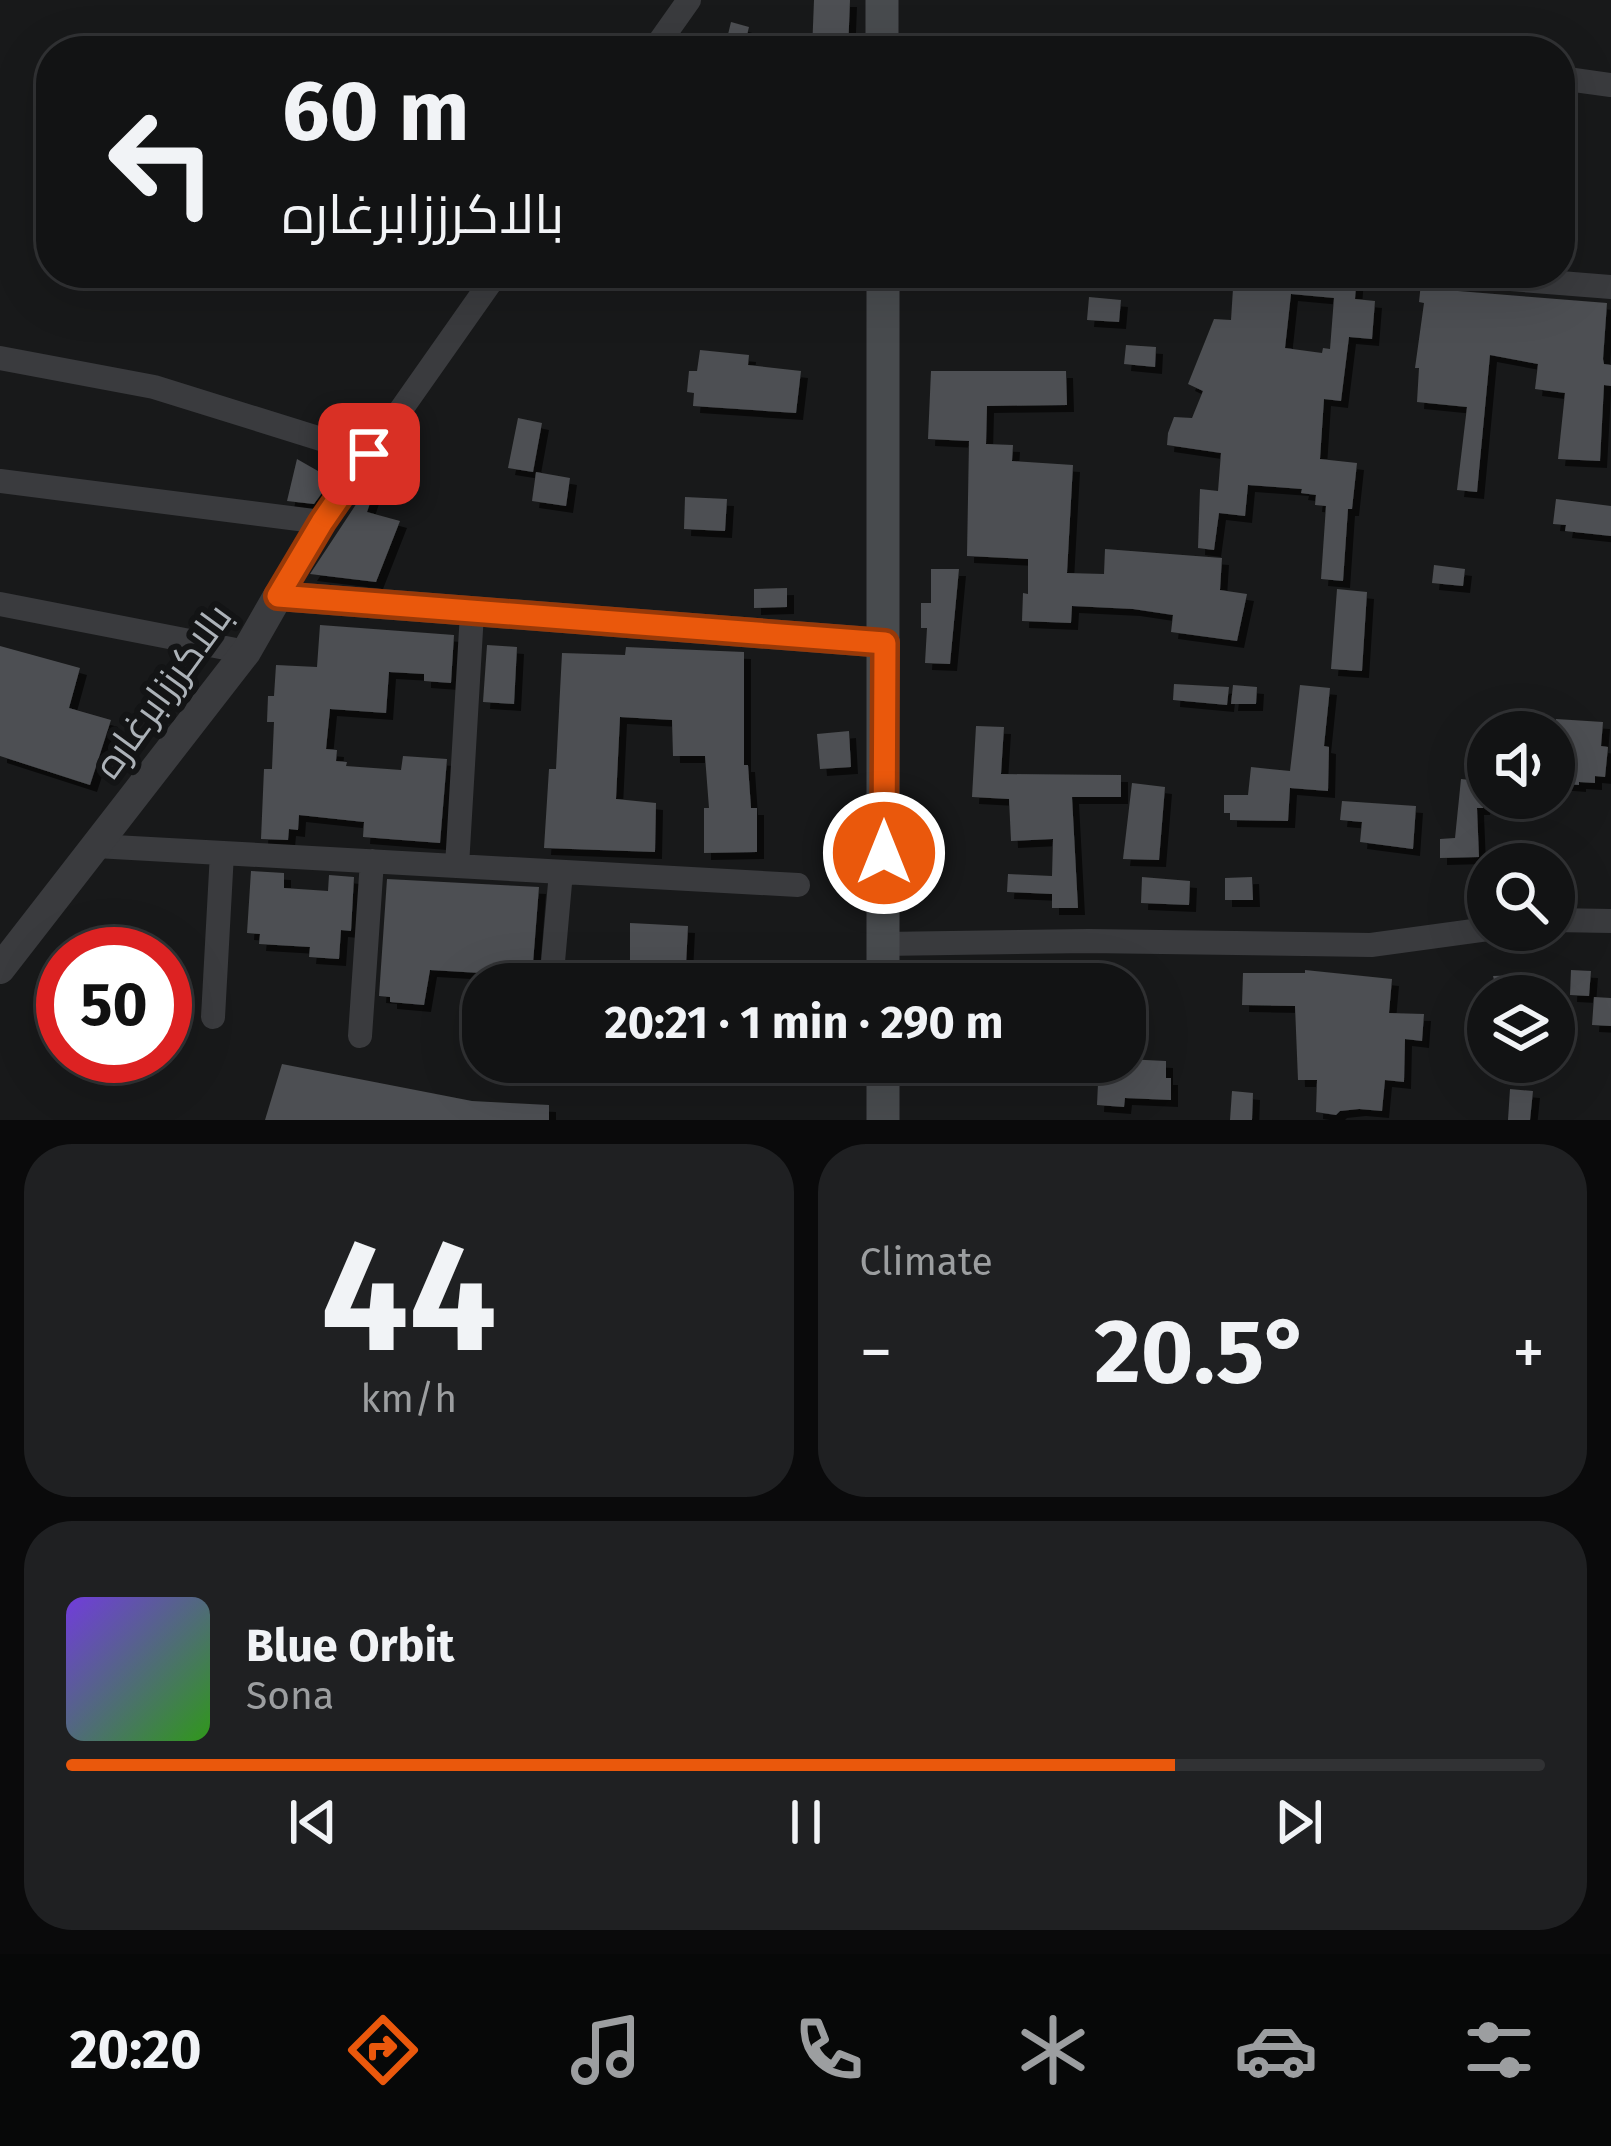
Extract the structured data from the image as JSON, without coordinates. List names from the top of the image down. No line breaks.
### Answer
{"streets":{"street":["بالاکرززابرغاره"]},"page":{"turn":["60 m","بالاکرززابرغاره"],"limit":"50","trip":"20:21 · 1 min · 290 m","tile":[["44","km/h"],"Climate"],"heat":["−","20.5°","+"],"song":["Blue Orbit","Sona"],"tabs":"20:20"}}
